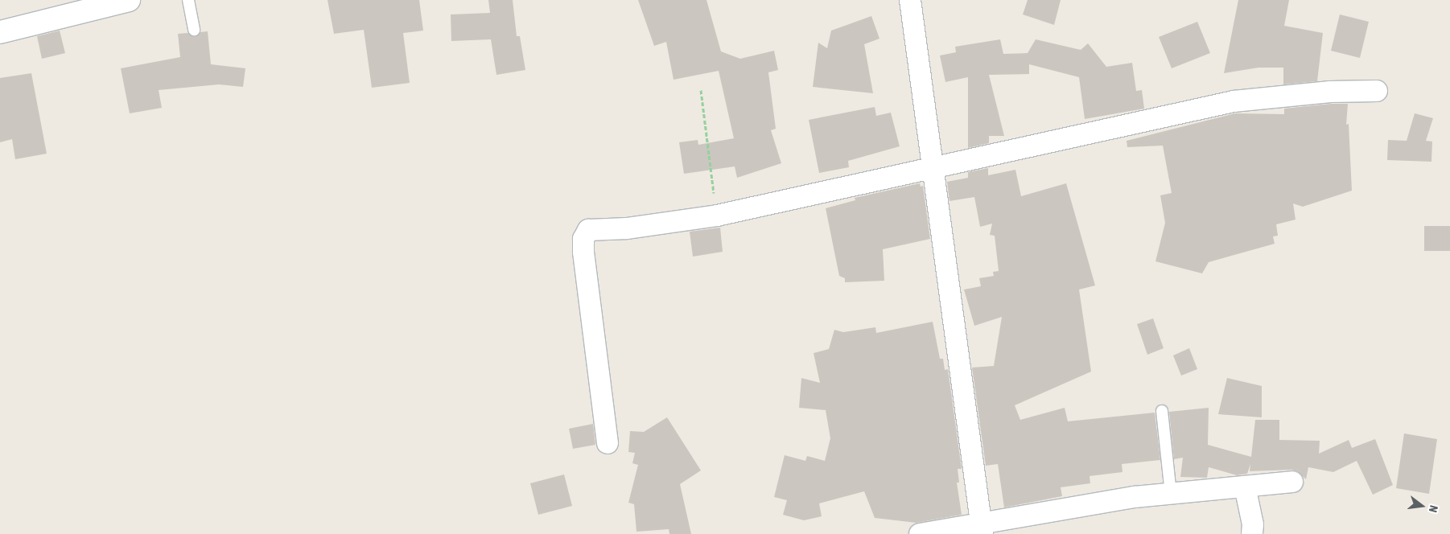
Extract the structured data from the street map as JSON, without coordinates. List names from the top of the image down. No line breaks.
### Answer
{"north":"right"}
